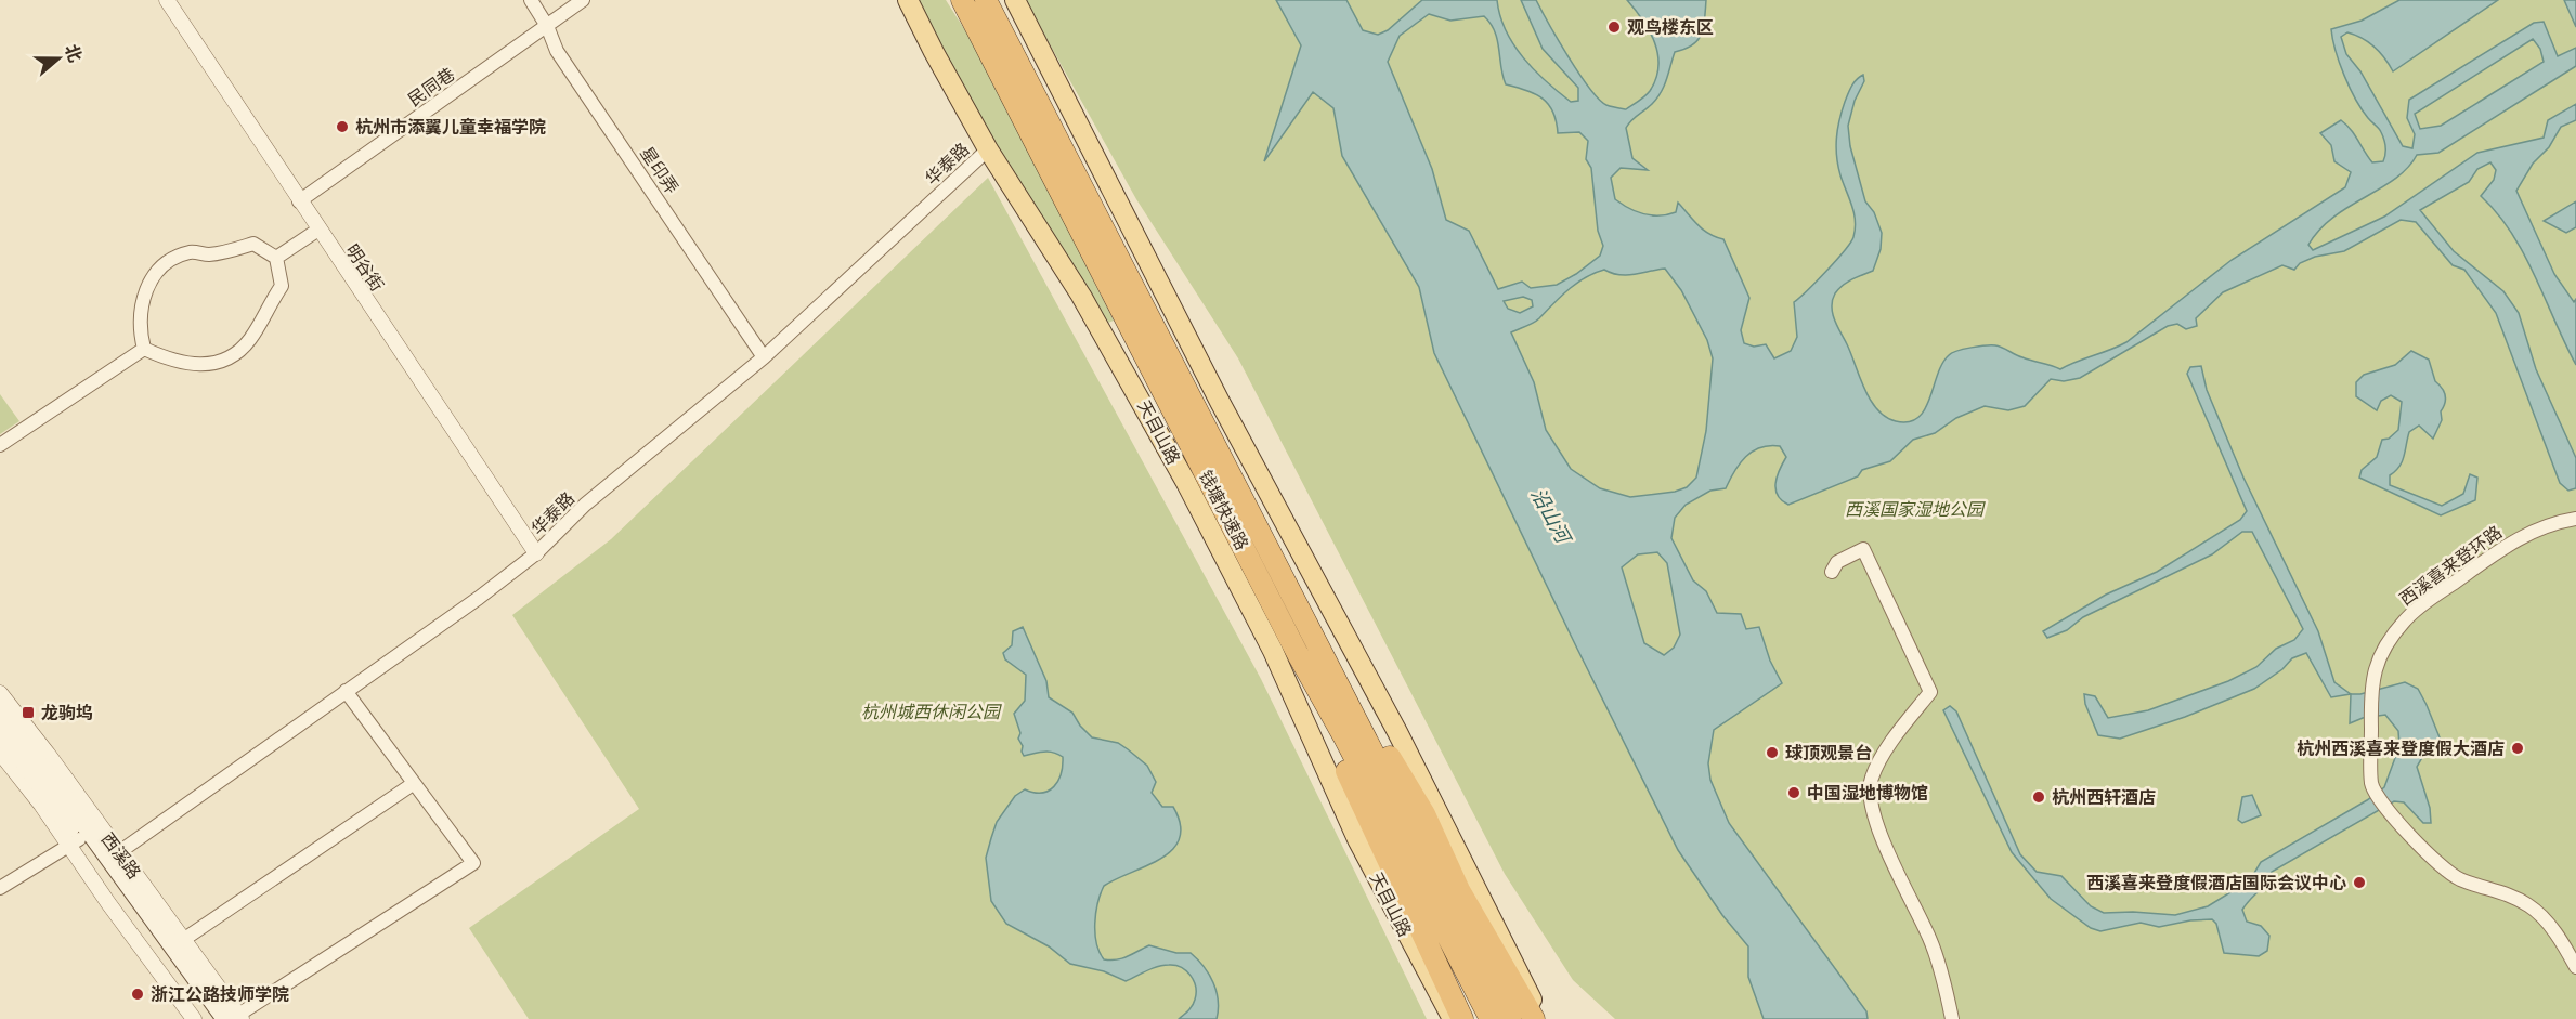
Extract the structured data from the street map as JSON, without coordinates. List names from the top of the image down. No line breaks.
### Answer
{"streets":{"highway":["钱塘快速路"],"main road":["天目山路","西溪路"],"street":["民同巷","华泰路","星印弄","明谷街","西溪喜来登环路"]},"crossings":[["民同巷","星印弄"],["民同巷","明谷街"],["华泰路","星印弄"],["华泰路","明谷街"],["华泰路","天目山路"],["华泰路","西溪路"]],"water":["沿山河"],"parks":["西溪国家湿地公园","杭州城西休闲公园"],"places":{"other":["观鸟楼东区","杭州市添翼儿童幸福学院","杭州西溪喜来登度假大酒店","球顶观景台","中国湿地博物馆","杭州西轩酒店","西溪喜来登度假酒店国际会议中心","浙江公路技师学院"],"transit":["龙驹坞"]},"north":"right"}
